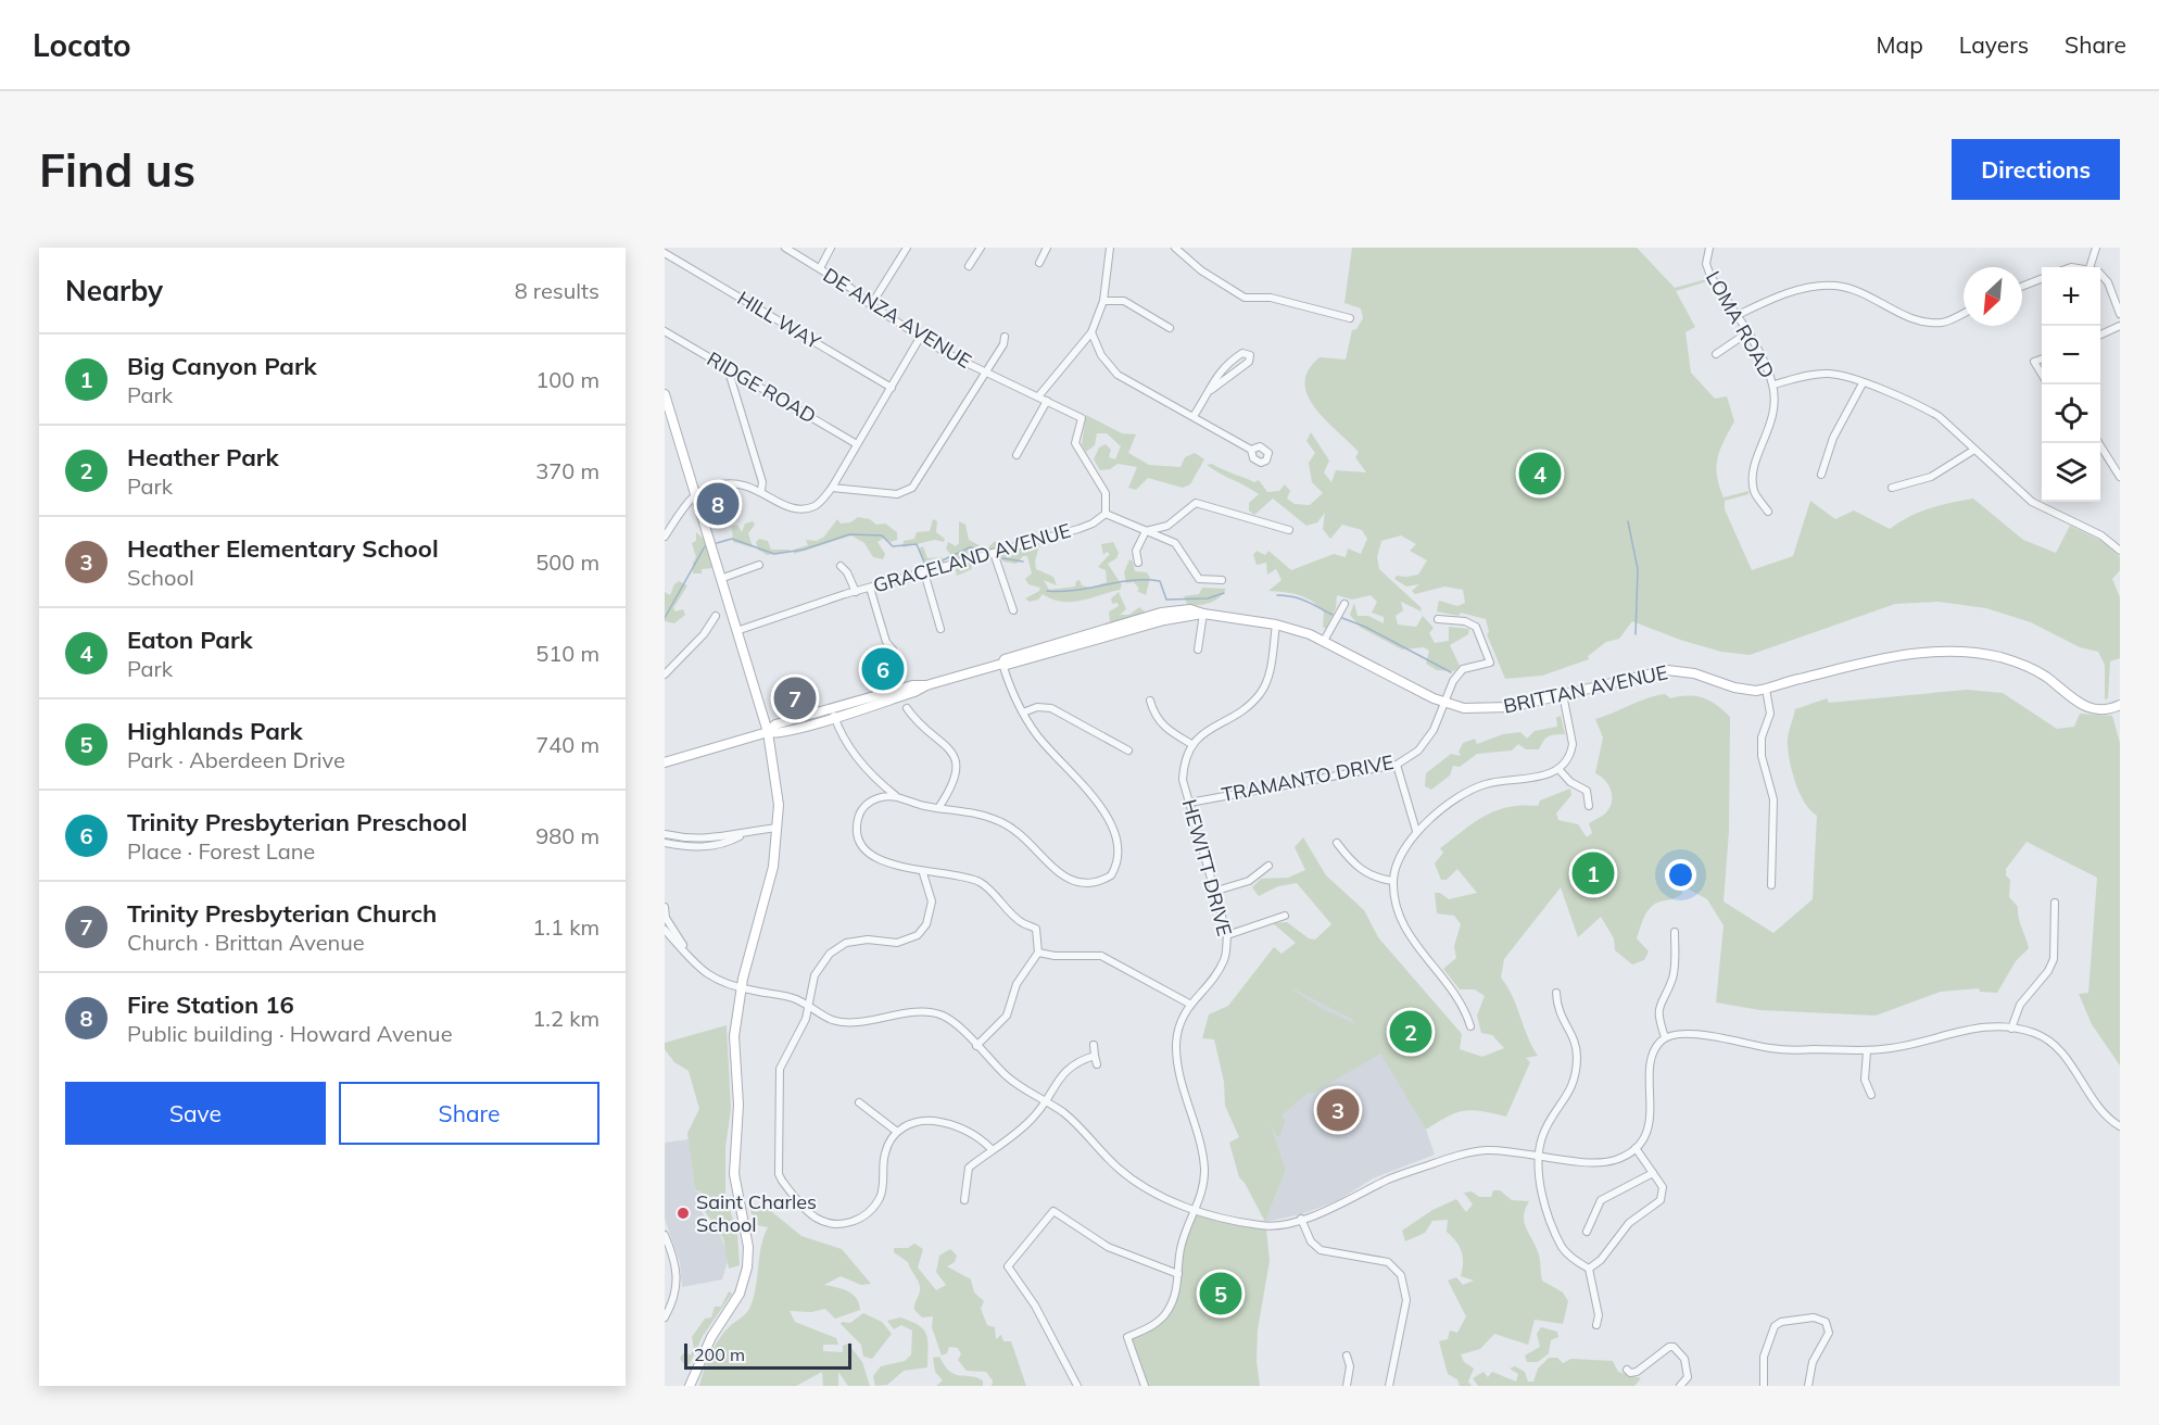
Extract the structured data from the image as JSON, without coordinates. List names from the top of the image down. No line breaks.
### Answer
{"streets":{"main road":["BRITTAN AVENUE"],"street":["DE ANZA AVENUE","HILL WAY","LOMA ROAD","RIDGE ROAD","GRACELAND AVENUE","TRAMANTO DRIVE","HEWITT DRIVE"]},"crossings":[["DE ANZA AVENUE","GRACELAND AVENUE"],["BRITTAN AVENUE","TRAMANTO DRIVE"],["TRAMANTO DRIVE","HEWITT DRIVE"]],"places":["Saint Charles School"],"scale_bar":"200 m","north":"bottom left","page":{"header":"Locato","nav":["Map","Layers","Share"],"buttons":["Directions",["Save","Share"]],"title":"Find us","heading":["Nearby","8 results"],"map_buttons":["+","−"],"list":[{"mark":"1","name":"Big Canyon Park","note":"Park","value":"100 m"},{"mark":"2","name":"Heather Park","note":"Park","value":"370 m"},{"mark":"3","name":"Heather Elementary School","note":"School","value":"500 m"},{"mark":"4","name":"Eaton Park","note":"Park","value":"510 m"},{"mark":"5","name":"Highlands Park","note":"Park · Aberdeen Drive","value":"740 m"},{"mark":"6","name":"Trinity Presbyterian Preschool","note":"Place · Forest Lane","value":"980 m"},{"mark":"7","name":"Trinity Presbyterian Church","note":"Church · Brittan Avenue","value":"1.1 km"},{"mark":"8","name":"Fire Station 16","note":"Public building · Howard Avenue","value":"1.2 km"}],"pins":["4","8","6","7","1","2","3","5"],"scale":"200 m"}}
